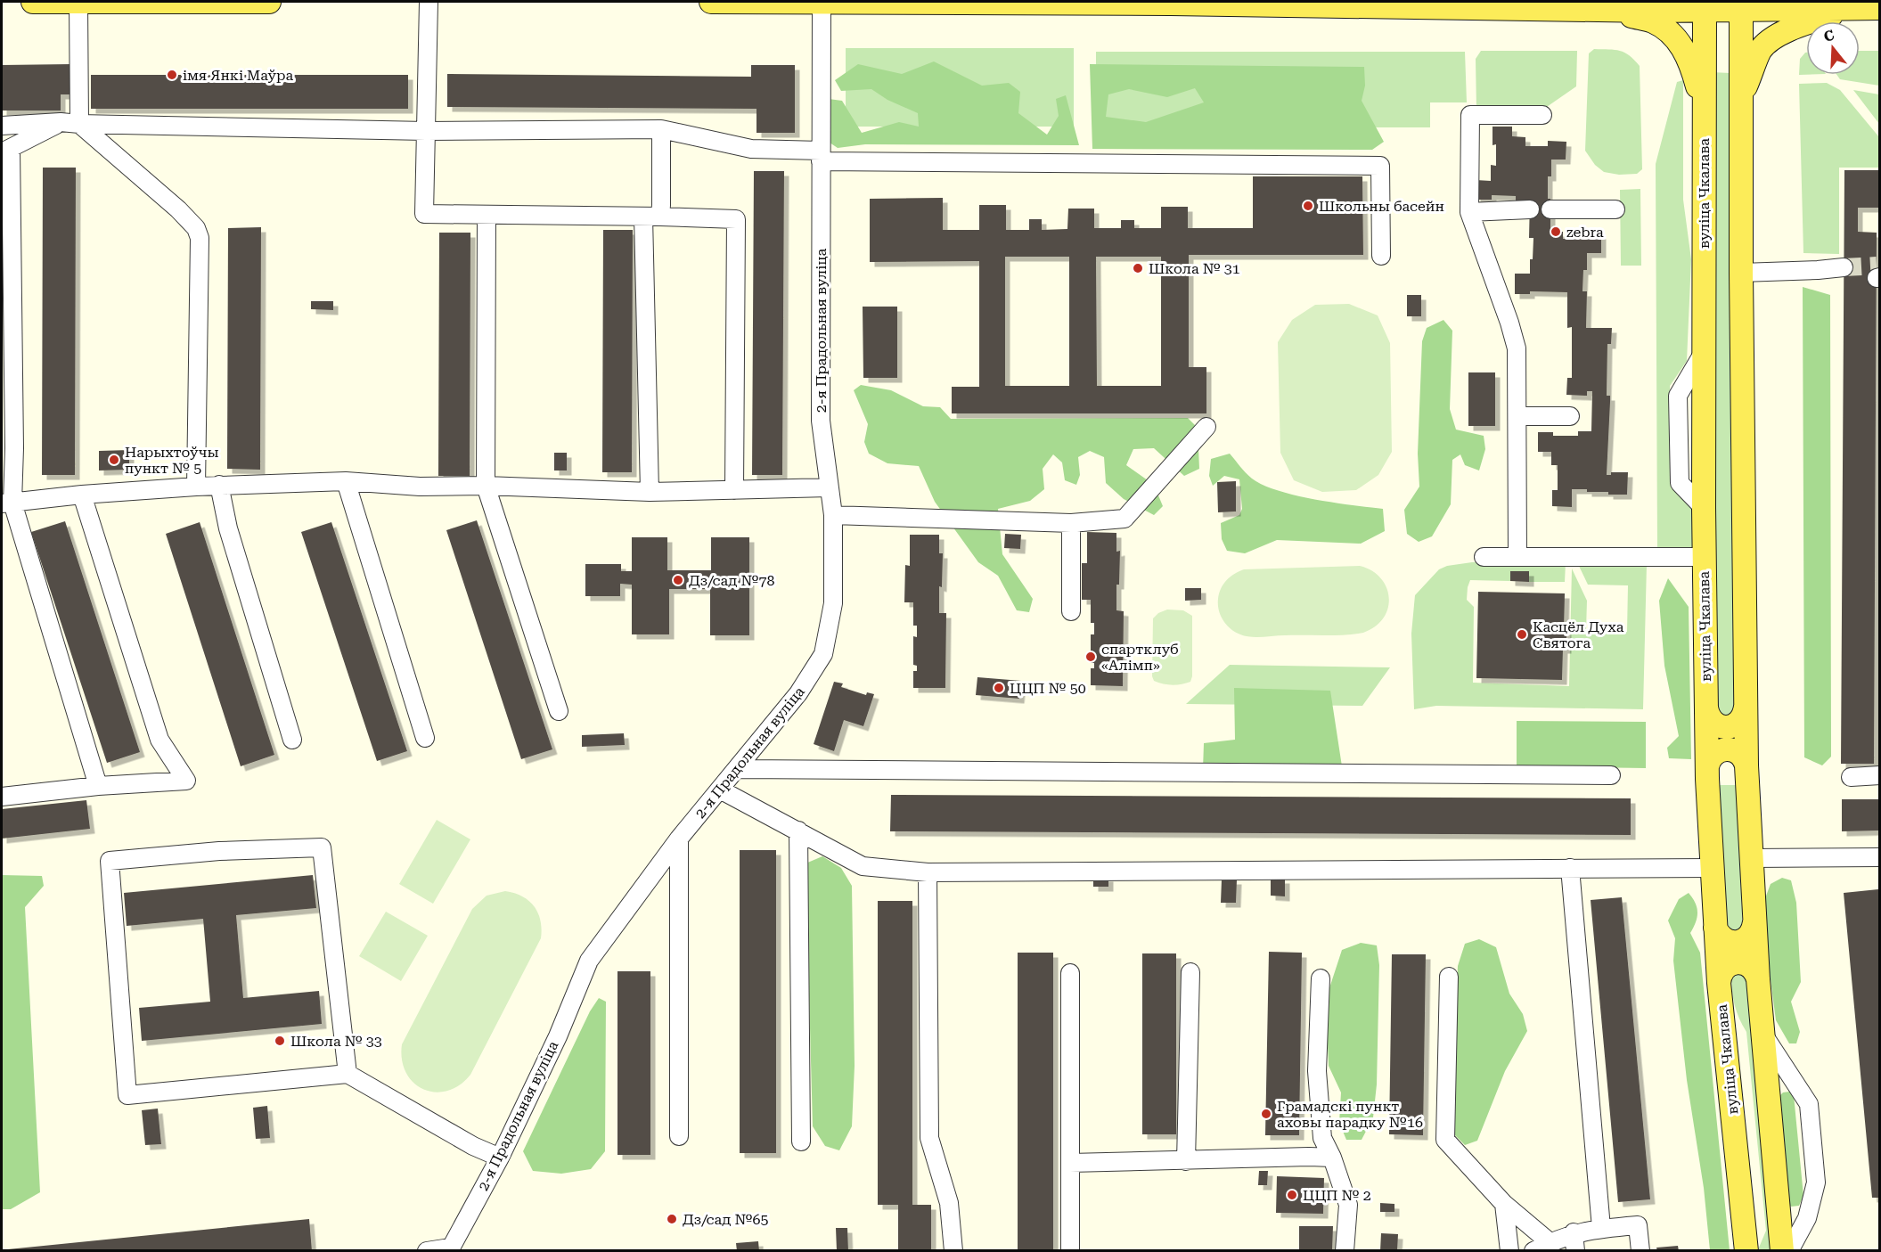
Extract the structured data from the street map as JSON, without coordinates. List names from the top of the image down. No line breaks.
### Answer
{"streets":{"main road":["вуліца Чкалава"],"street":["2-я Прадольная вуліца"]},"places":["імя Янкі Маўра","Школьны басейн","zebra","Школа № 31","Нарыхтоўчы пункт № 5","Дз/сад №78","Касцёл Духа Святога","спартклуб «Алімп»","ЦЦП № 50","Школа № 33","Грамадскі пункт аховы парадку №16","ЦЦП № 2","Дз/сад №65"],"north":"top"}
